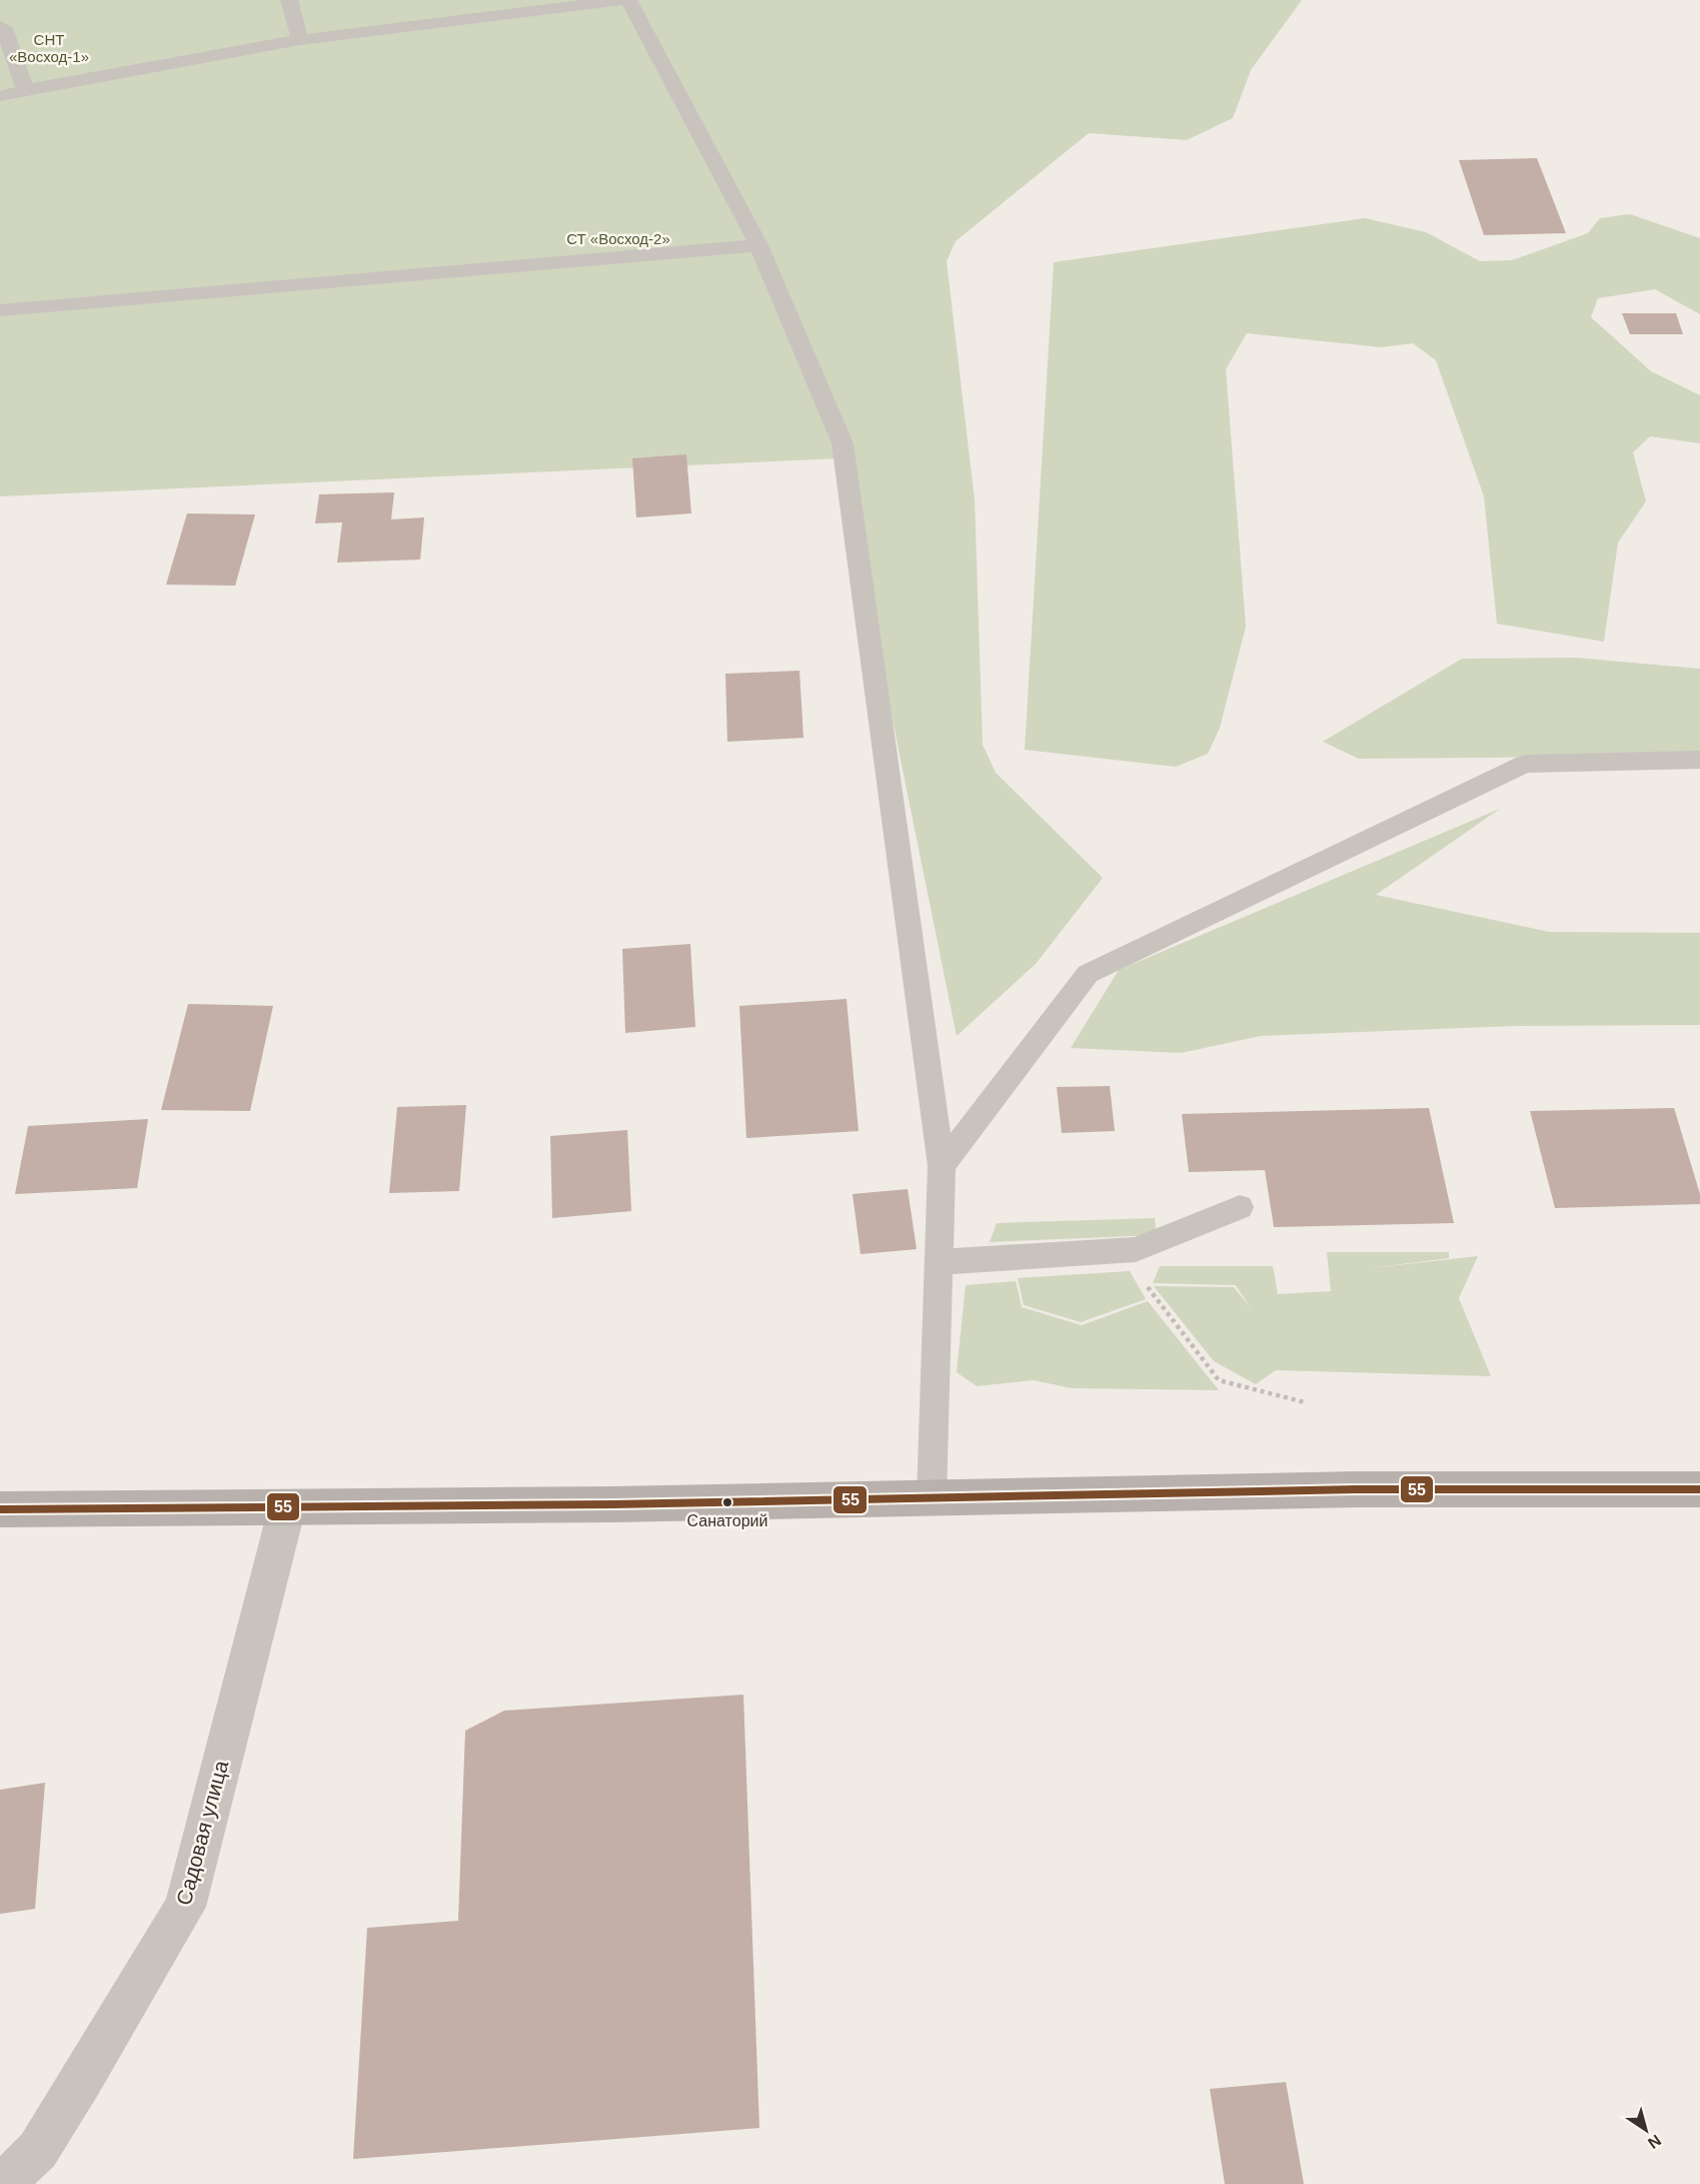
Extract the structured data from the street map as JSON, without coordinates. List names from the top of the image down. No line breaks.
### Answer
{"streets":{"street":["Садовая улица"]},"parks":["СНТ «Восход-1»","СТ «Восход-2»"],"places":["Санаторий"],"lines":["transit line 55"],"north":"bottom right"}
